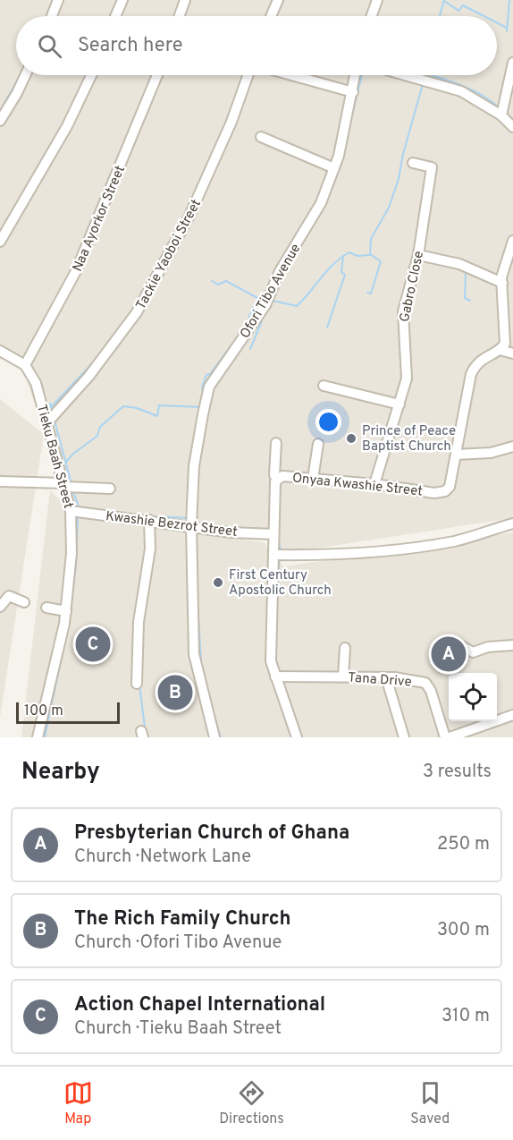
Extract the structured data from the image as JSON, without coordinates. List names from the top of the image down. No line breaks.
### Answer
{"streets":{"street":["Naa Ayorkor Street","Tackie Yaoboi Street","Gabro Close","Ofori Tibo Avenue","Tieku Baah Street","Onyaa Kwashie Street","Kwashie Bezrot Street","Tana Drive"]},"crossings":[["Naa Ayorkor Street","Tieku Baah Street"],["Tackie Yaoboi Street","Tieku Baah Street"],["Gabro Close","Onyaa Kwashie Street"],["Ofori Tibo Avenue","Kwashie Bezrot Street"],["Tieku Baah Street","Kwashie Bezrot Street"],["Onyaa Kwashie Street","Kwashie Bezrot Street"],["Onyaa Kwashie Street","Tana Drive"]],"places":["Prince of Peace Baptist Church","First Century Apostolic Church"],"scale_bar":"100 m","page":{"search":"Search here","pins":["C","A","B"],"scale":"100 m","heading":["Nearby","3 results"],"list":[{"mark":"A","name":"Presbyterian Church of Ghana","note":"Church · Network Lane","value":"250 m"},{"mark":"B","name":"The Rich Family Church","note":"Church · Ofori Tibo Avenue","value":"300 m"},{"mark":"C","name":"Action Chapel International","note":"Church · Tieku Baah Street","value":"310 m"}],"nav":["Map","Directions","Saved"]}}
